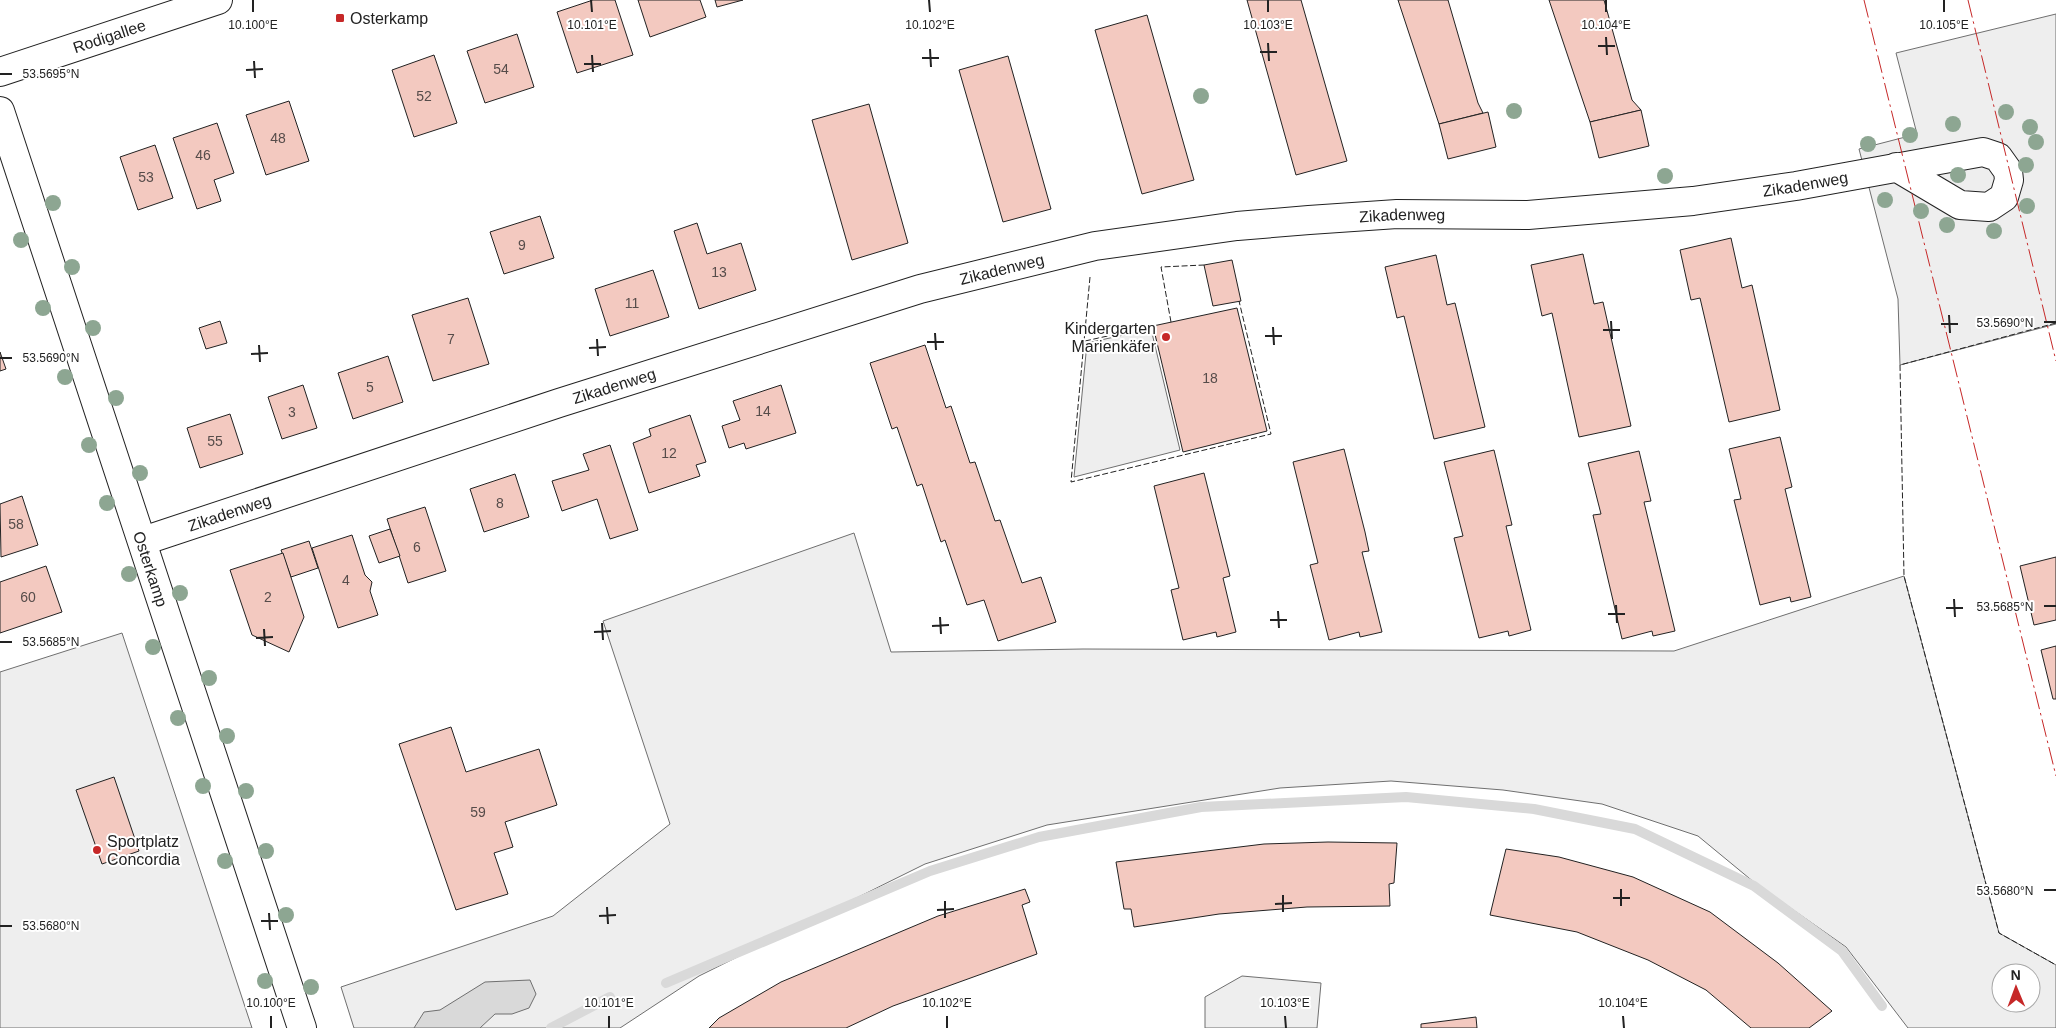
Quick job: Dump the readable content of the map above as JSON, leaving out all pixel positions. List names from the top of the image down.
{
  "streets": {
    "street": ["Rodigallee", "Zikadenweg", "Osterkamp"]
  },
  "crossings": [
    ["Zikadenweg", "Osterkamp"]
  ],
  "places": {
    "transit": ["Osterkamp"],
    "other": ["Kindergarten Marienkäfer", "Sportplatz Concordia"]
  },
  "house_numbers": [
    "54",
    "52",
    "48",
    "46",
    "53",
    "9",
    "13",
    "11",
    "7",
    "18",
    "5",
    "14",
    "3",
    "55",
    "12",
    "8",
    "58",
    "6",
    "4",
    "60",
    "2",
    "59"
  ],
  "north": "top",
  "coordinates": [
    "10.100°E",
    "10.101°E",
    "10.102°E",
    "10.103°E",
    "10.104°E",
    "10.105°E",
    "53.5695°N",
    "53.5690°N",
    "53.5685°N",
    "53.5680°N"
  ]
}
